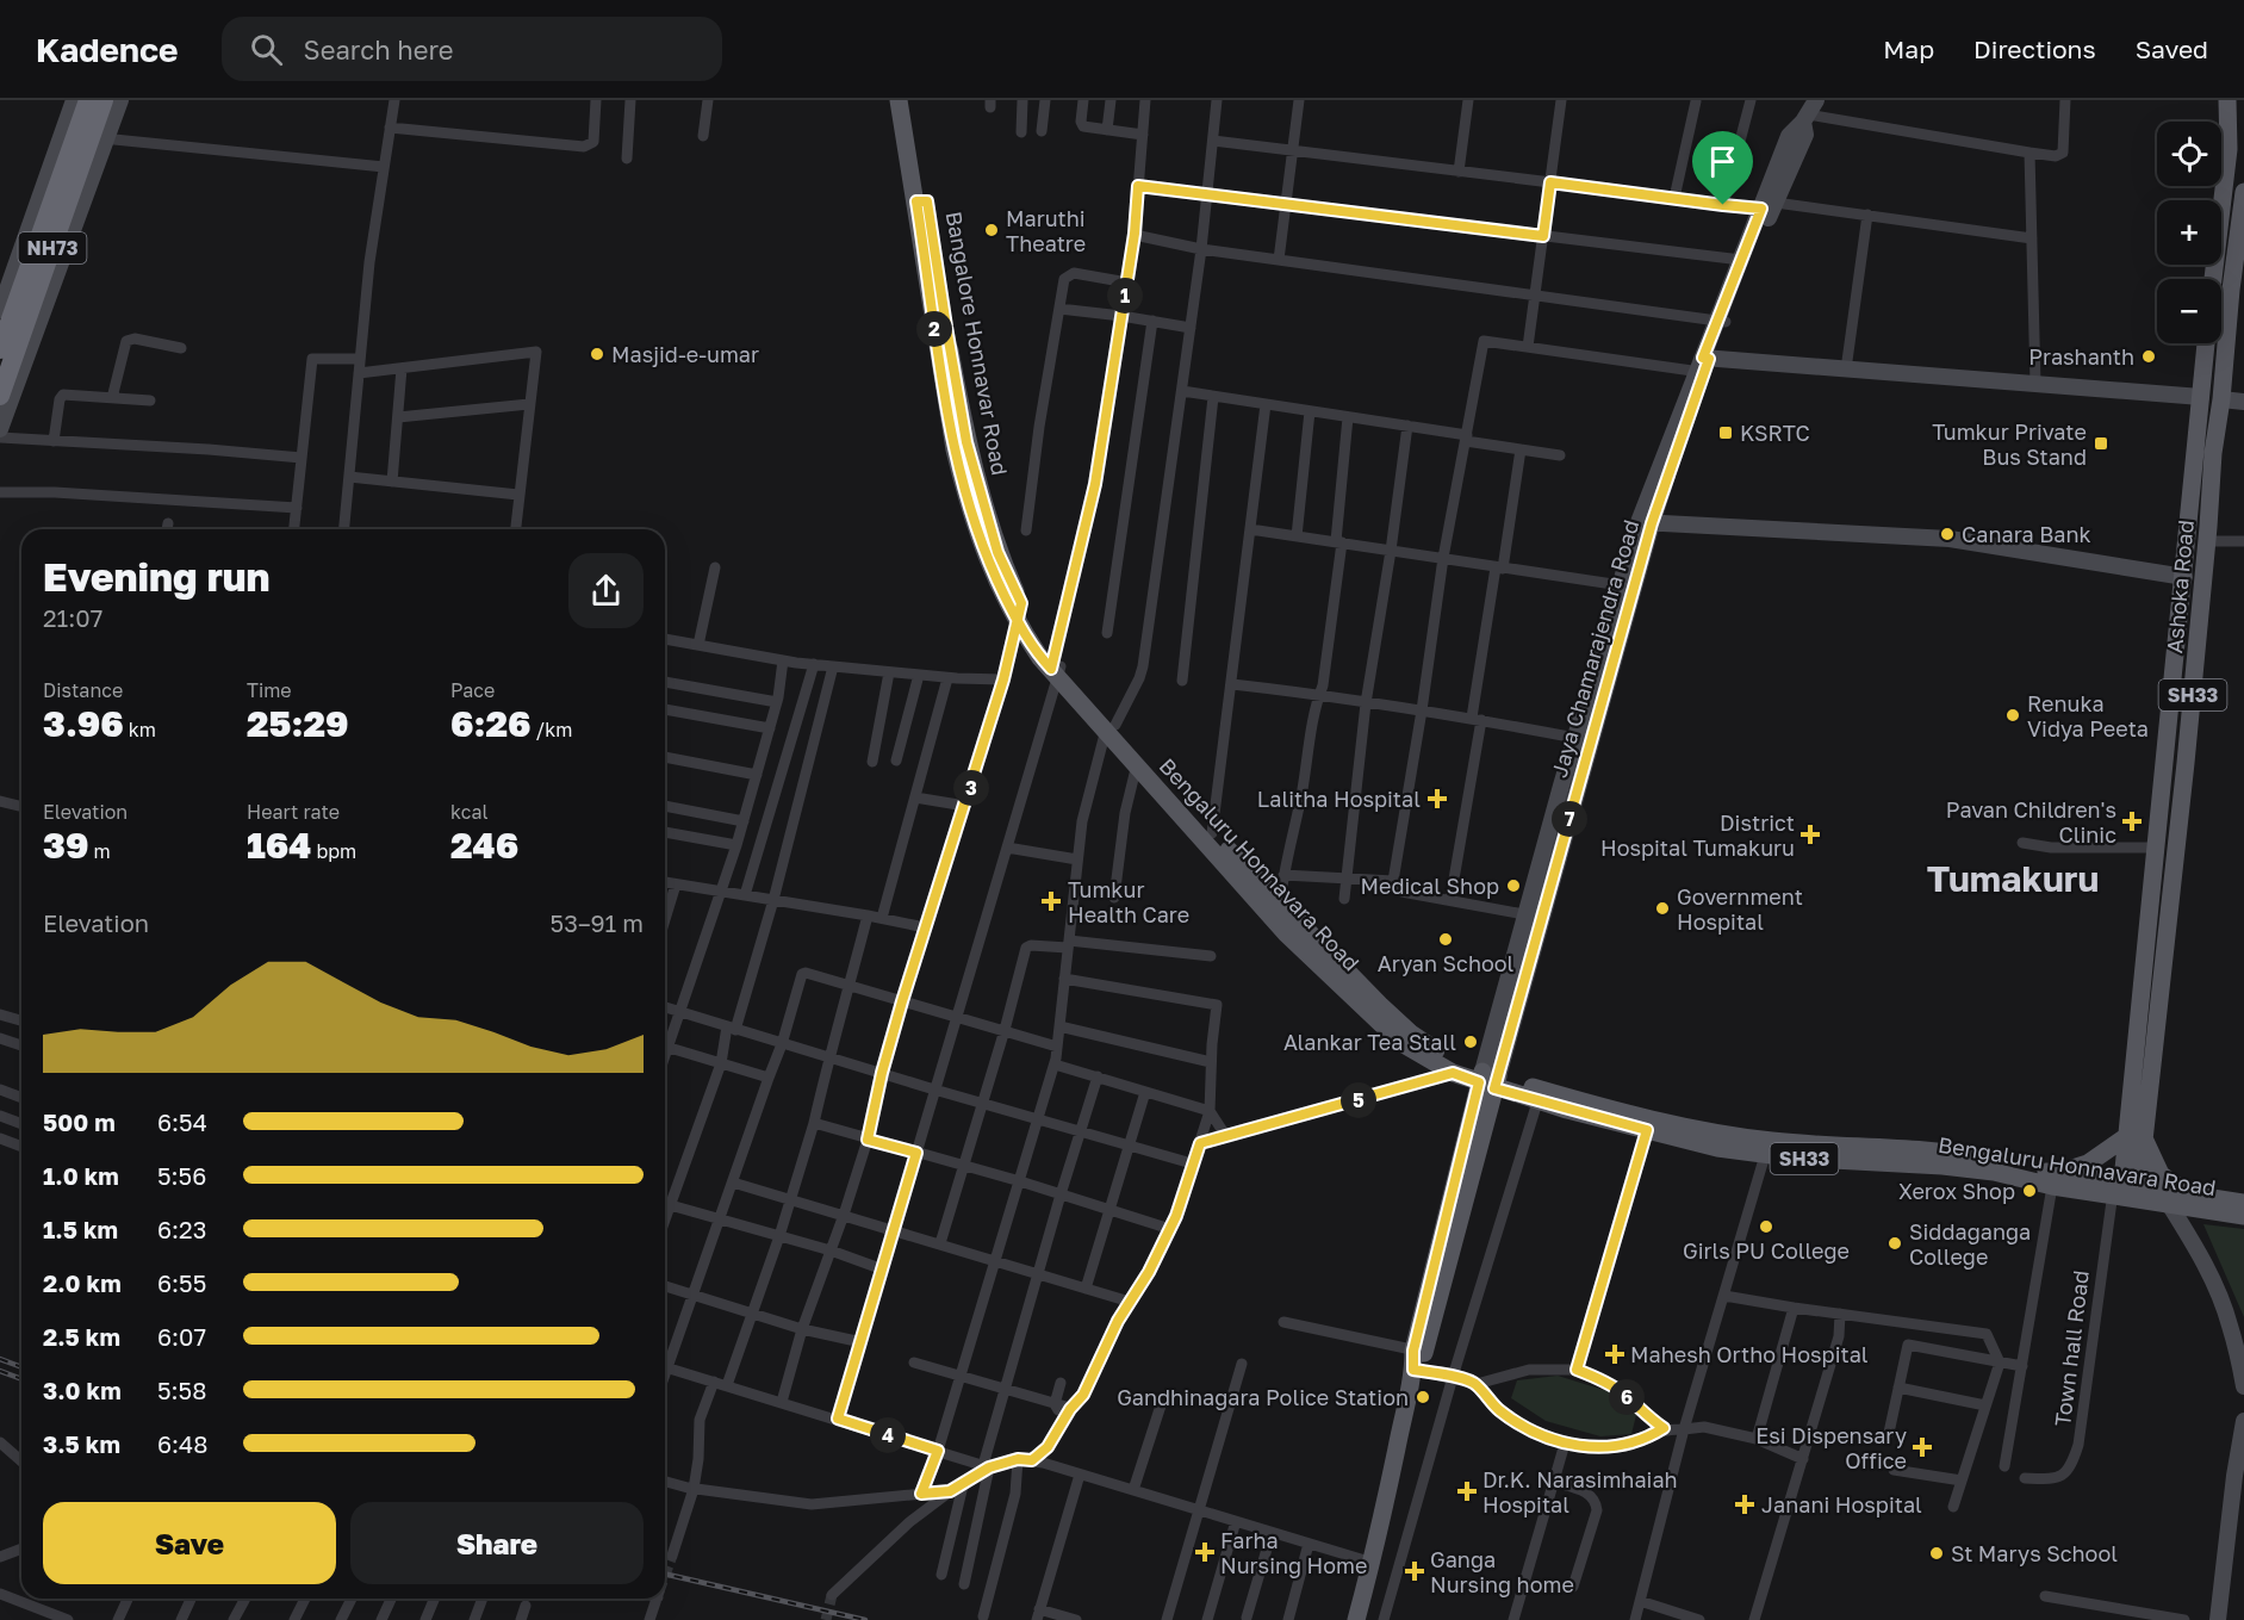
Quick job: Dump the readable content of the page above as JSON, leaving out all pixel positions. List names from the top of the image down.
{
  "streets": {
    "highway": ["NH73"],
    "main road": [
      "Bangalore Honnavar Road",
      "Ashoka Road",
      "SH33",
      "Bengaluru Honnavara Road"
    ],
    "street": ["Jaya Chamarajendra Road", "Town hall Road"]
  },
  "crossings": [
    ["Bangalore Honnavar Road", "Ashoka Road"],
    ["Bangalore Honnavar Road", "Jaya Chamarajendra Road"],
    ["Bangalore Honnavar Road", "Bengaluru Honnavara Road"],
    ["Bangalore Honnavar Road", "Town hall Road"],
    ["Ashoka Road", "Bengaluru Honnavara Road"],
    ["Ashoka Road", "Town hall Road"],
    ["Jaya Chamarajendra Road", "Bengaluru Honnavara Road"],
    ["Bengaluru Honnavara Road", "Town hall Road"]
  ],
  "districts": ["Tumakuru"],
  "places": {
    "other": [
      "Maruthi Theatre",
      "Masjid-e-umar",
      "Prashanth",
      "Canara Bank",
      "Renuka Vidya Peeta",
      "Medical Shop",
      "Government Hospital",
      "Aryan School",
      "Alankar Tea Stall",
      "Xerox Shop",
      "Girls PU College",
      "Siddaganga College",
      "Gandhinagara Police Station",
      "St Marys School"
    ],
    "transit": ["KSRTC", "Tumkur Private Bus Stand"],
    "health": [
      "Lalitha Hospital",
      "Pavan Children's Clinic",
      "District Hospital Tumakuru",
      "Tumkur Health Care",
      "Mahesh Ortho Hospital",
      "Esi Dispensary Office",
      "Dr.K. Narasimhaiah Hospital",
      "Janani Hospital",
      "Farha Nursing Home",
      "Ganga Nursing home"
    ]
  },
  "page": {
    "header": "Kadence",
    "search": "Search here",
    "nav": ["Map", "Directions", "Saved"],
    "map_buttons": ["+", "−"],
    "pins": [
      "1",
      "2",
      "3",
      "7",
      "5",
      "6",
      "4"
    ],
    "heading": ["Evening run", "21:07"],
    "stats": [
      ["Distance", "3.96 km"],
      ["Time", "25:29"],
      ["Pace", "6:26 /km"],
      ["Elevation", "39 m"],
      ["Heart rate", "164 bpm"],
      ["kcal", "246"]
    ],
    "chart": ["Elevation", "53–91 m"],
    "list": [
      {
        "name": "500 m",
        "note": "6:54"
      },
      {
        "name": "1.0 km",
        "note": "5:56"
      },
      {
        "name": "1.5 km",
        "note": "6:23"
      },
      {
        "name": "2.0 km",
        "note": "6:55"
      },
      {
        "name": "2.5 km",
        "note": "6:07"
      },
      {
        "name": "3.0 km",
        "note": "5:58"
      },
      {
        "name": "3.5 km",
        "note": "6:48"
      }
    ],
    "buttons": ["Save", "Share"]
  }
}
